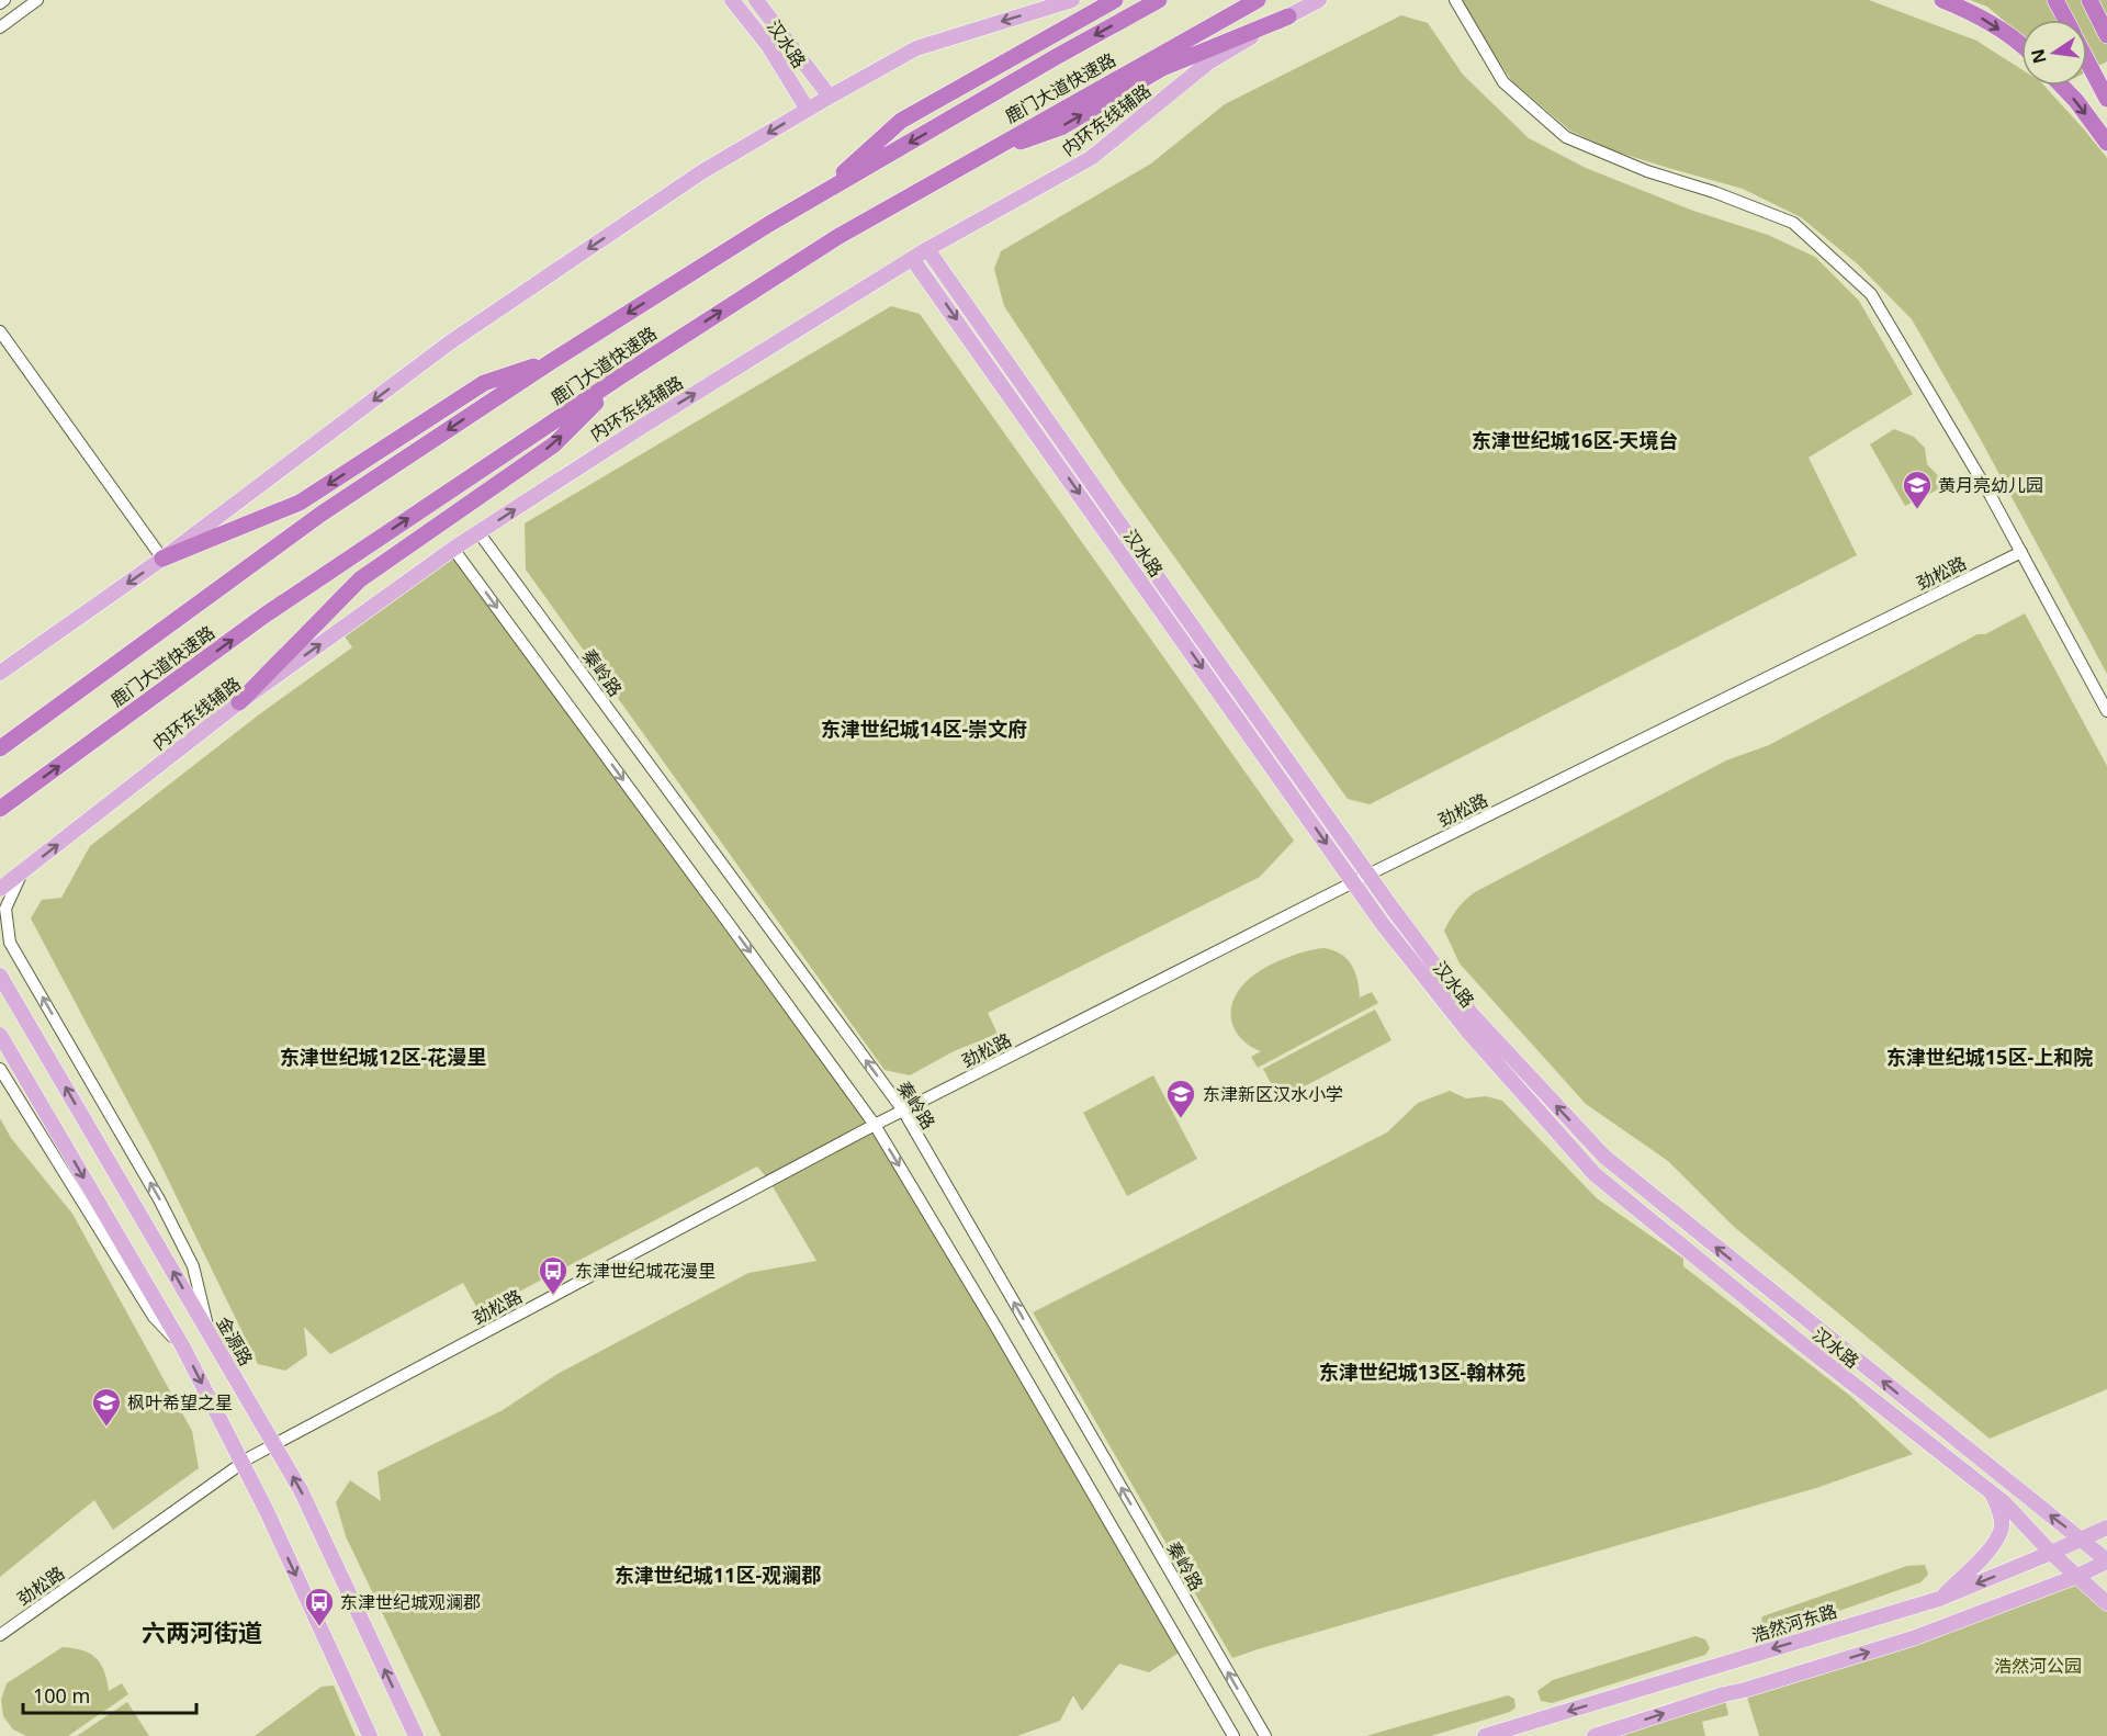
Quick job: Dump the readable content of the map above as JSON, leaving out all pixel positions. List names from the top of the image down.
{
  "streets": {
    "highway": ["鹿门大道快速路"],
    "main road": [
      "汉水路",
      "内环东线辅路",
      "金源路",
      "浩然河东路"
    ],
    "street": ["劲松路", "秦岭路"]
  },
  "crossings": [
    ["汉水路", "内环东线辅路"],
    ["汉水路", "劲松路"],
    ["汉水路", "浩然河东路"],
    ["内环东线辅路", "秦岭路"],
    ["劲松路", "秦岭路"],
    ["劲松路", "金源路"]
  ],
  "one_way": ["内环东线辅路"],
  "districts": [
    "东津世纪城16区-天境台",
    "东津世纪城14区-崇文府",
    "东津世纪城12区-花漫里",
    "东津世纪城15区-上和院",
    "东津世纪城13区-翰林苑",
    "东津世纪城11区-观澜郡",
    "六两河街道"
  ],
  "parks": ["浩然河公园"],
  "places": {
    "school or university": ["黄月亮幼儿园", "东津新区汉水小学", "枫叶希望之星"],
    "bus stop": ["东津世纪城花漫里", "东津世纪城观澜郡"]
  },
  "scale_bar": "100 m",
  "north": "left"
}
